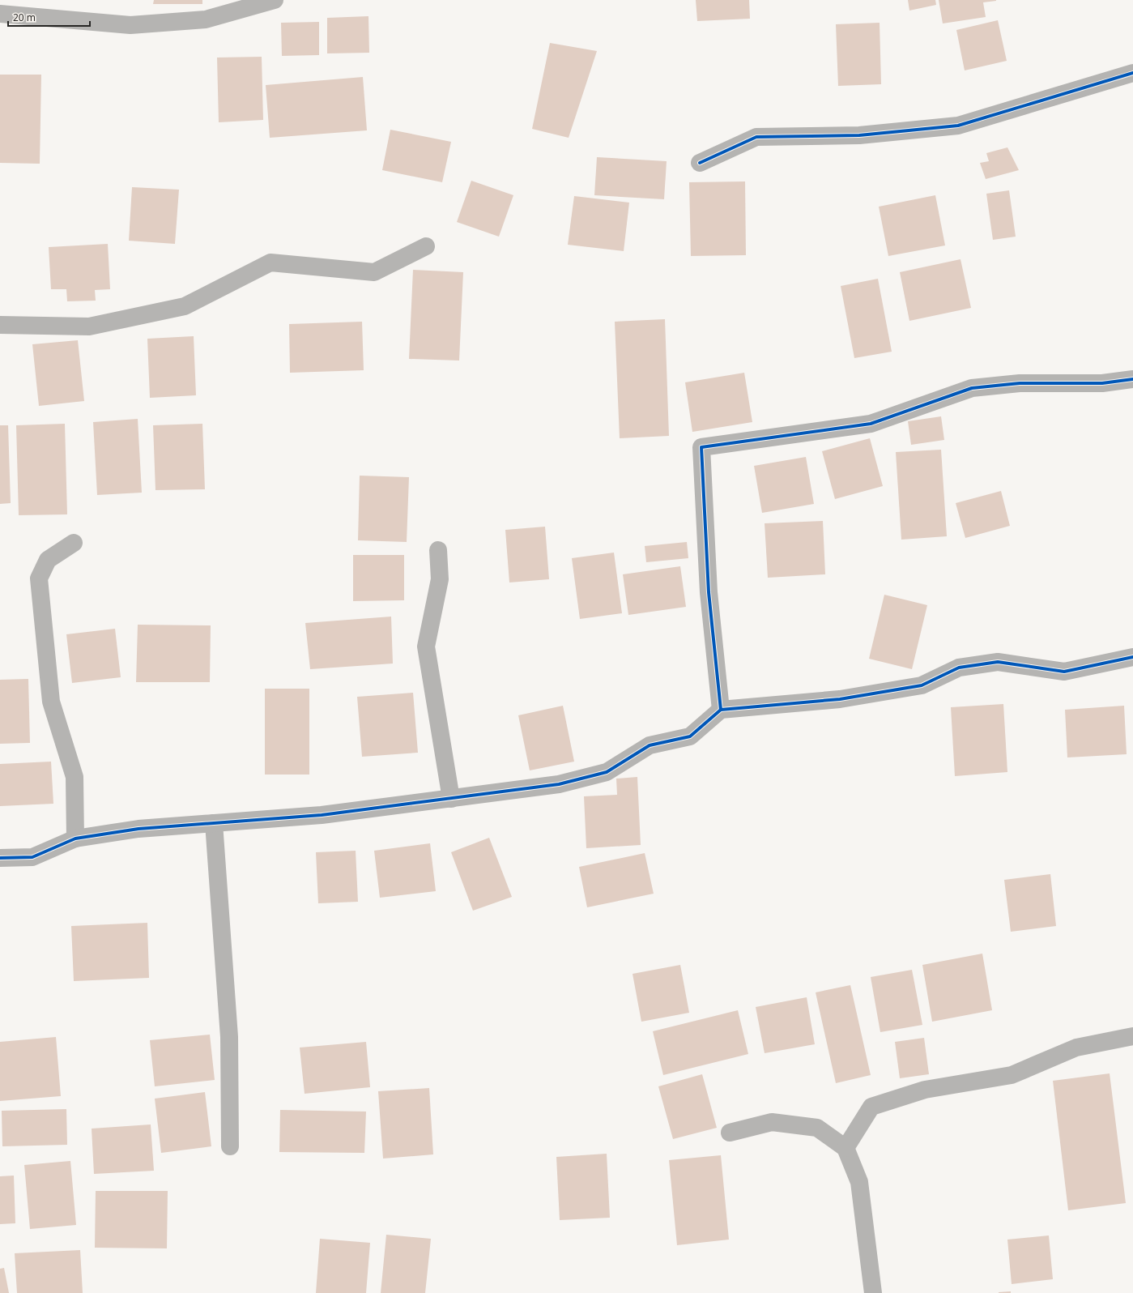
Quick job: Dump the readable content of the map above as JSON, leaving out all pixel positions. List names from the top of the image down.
{
  "scale_bar": "20 m"
}
